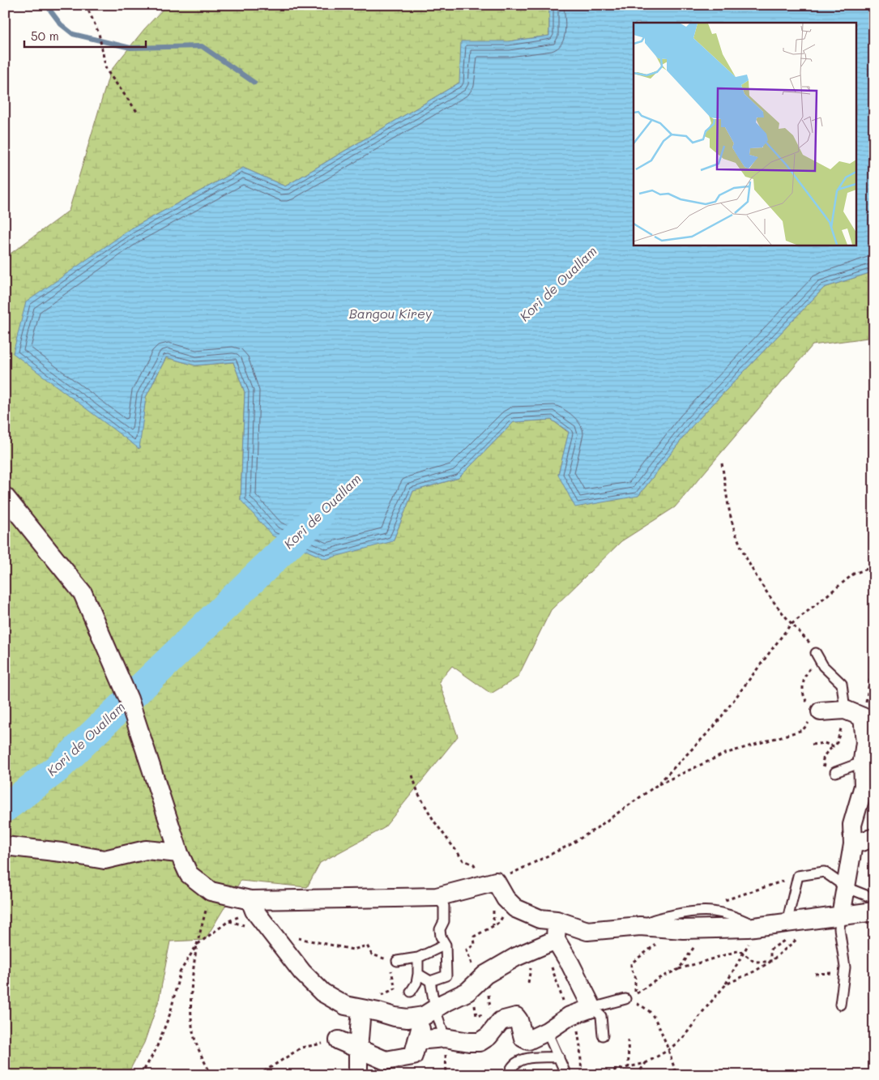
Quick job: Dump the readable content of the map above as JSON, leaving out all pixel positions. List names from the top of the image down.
{
  "water": ["Kori de Ouallam", "Bangou Kirey"],
  "scale_bar": "50 m"
}
